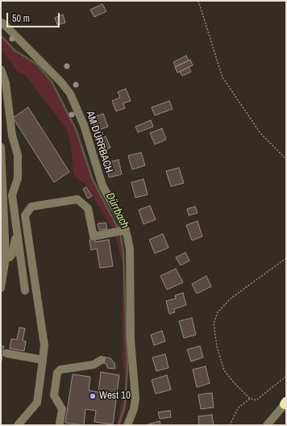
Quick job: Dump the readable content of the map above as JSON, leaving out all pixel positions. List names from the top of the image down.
{
  "streets": {
    "street": ["AM DÜRRBACH"]
  },
  "water": ["Dürrbach"],
  "places": ["West 10"],
  "scale_bar": "50 m"
}
